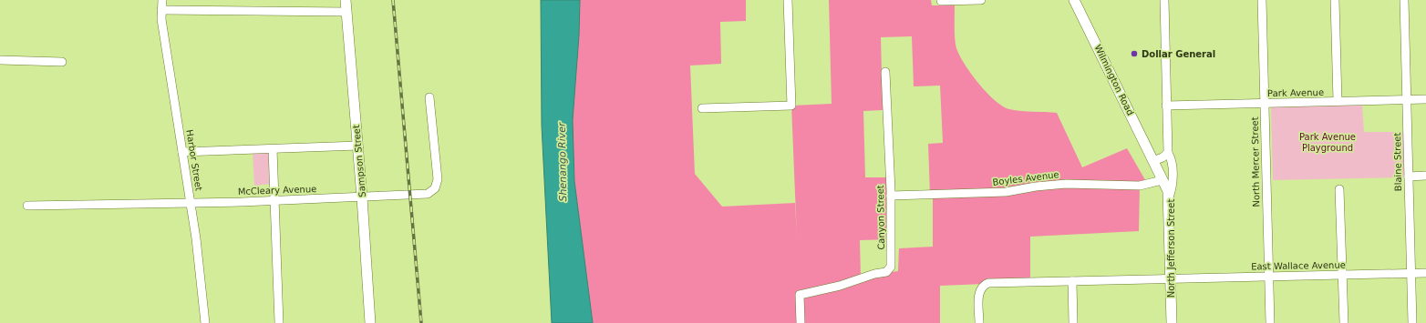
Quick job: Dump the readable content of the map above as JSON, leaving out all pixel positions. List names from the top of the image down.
{
  "streets": {
    "main road": ["Wilmington Road", "Sampson Street", "North Jefferson Street"],
    "street": [
      "Park Avenue",
      "Harbor Street",
      "North Mercer Street",
      "Blaine Street",
      "Boyles Avenue",
      "McCleary Avenue",
      "Canyon Street",
      "East Wallace Avenue"
    ]
  },
  "crossings": [
    ["Wilmington Road", "Boyles Avenue"],
    ["Wilmington Road", "North Jefferson Street"],
    ["Park Avenue", "North Mercer Street"],
    ["Park Avenue", "Blaine Street"],
    ["Park Avenue", "North Jefferson Street"],
    ["Harbor Street", "McCleary Avenue"],
    ["Sampson Street", "McCleary Avenue"],
    ["North Mercer Street", "East Wallace Avenue"],
    ["Blaine Street", "East Wallace Avenue"],
    ["Boyles Avenue", "Canyon Street"],
    ["North Jefferson Street", "East Wallace Avenue"]
  ],
  "water": ["Shenango River"],
  "parks": ["Park Avenue Playground"],
  "places": ["Dollar General"]
}
